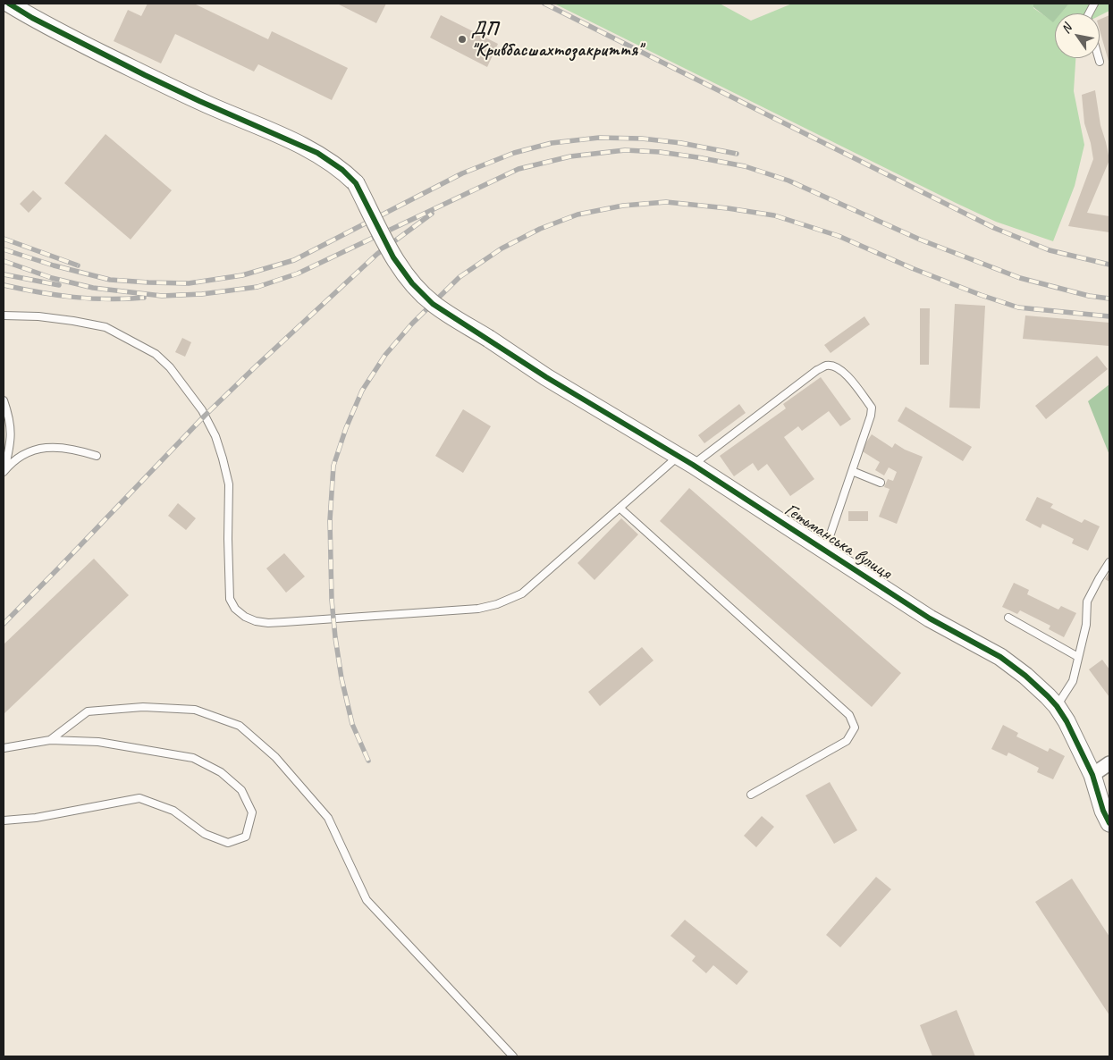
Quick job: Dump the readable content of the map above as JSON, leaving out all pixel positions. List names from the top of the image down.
{
  "streets": {
    "street": ["Гетьманська вулиця"]
  },
  "places": ["ДП \"Кривбасшахтозакриття\""],
  "north": "top left"
}
